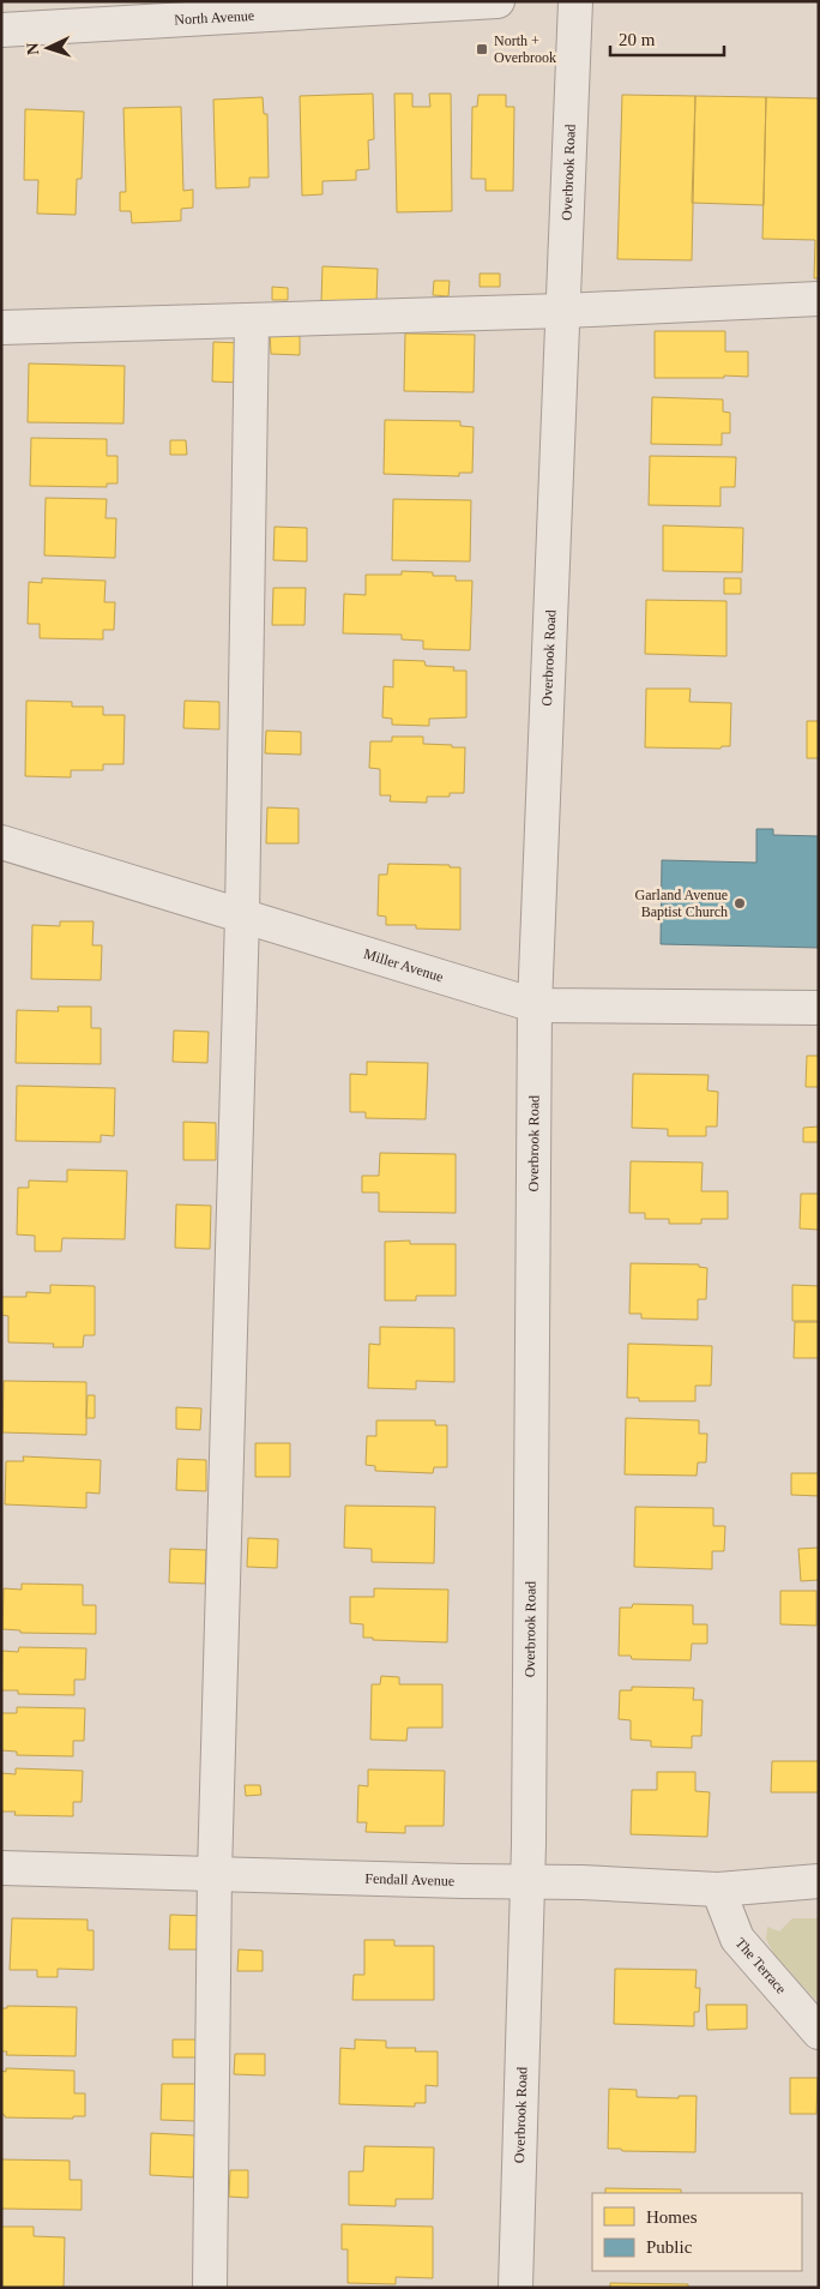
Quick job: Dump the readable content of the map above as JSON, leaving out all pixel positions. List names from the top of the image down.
{
  "streets": {
    "street": [
      "North Avenue",
      "Overbrook Road",
      "Miller Avenue",
      "Fendall Avenue",
      "The Terrace"
    ]
  },
  "crossings": [
    ["Overbrook Road", "Miller Avenue"],
    ["Overbrook Road", "Fendall Avenue"],
    ["Fendall Avenue", "The Terrace"]
  ],
  "places": {
    "transit": ["North + Overbrook"],
    "other": ["Garland Avenue Baptist Church"]
  },
  "legend": ["Homes", "Public"],
  "scale_bar": "20 m",
  "north": "left"
}
